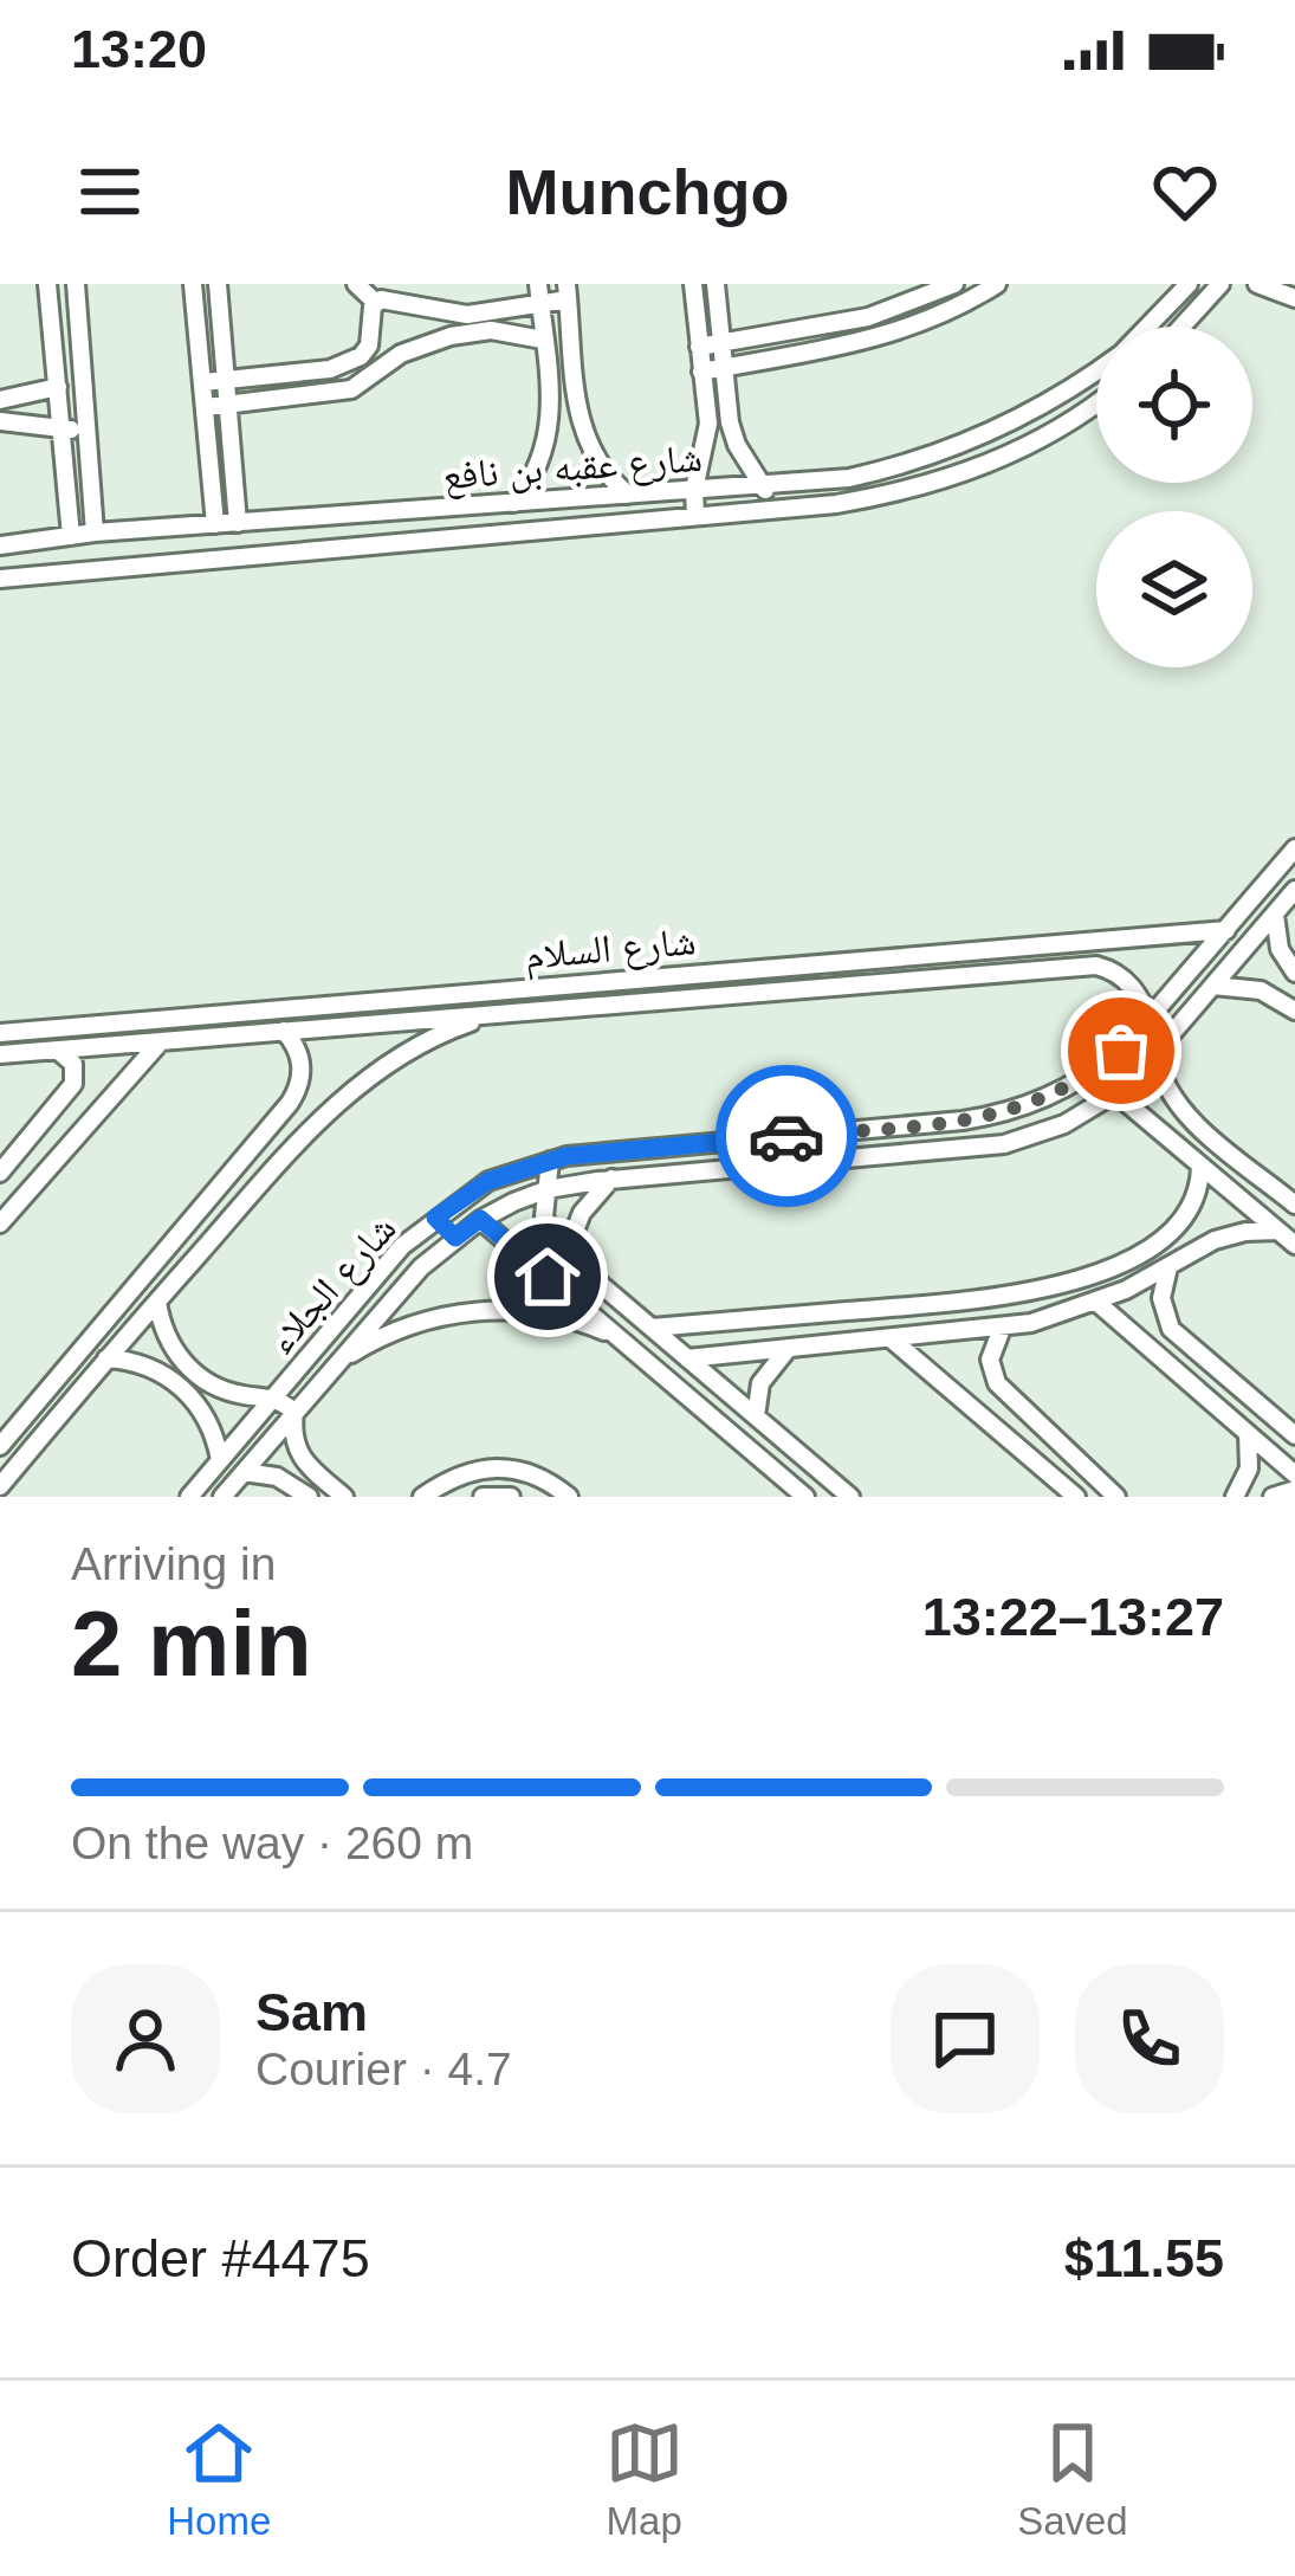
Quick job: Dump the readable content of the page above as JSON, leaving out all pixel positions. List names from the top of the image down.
{
  "streets": {
    "street": ["شارع عقبه بن نافع", "شارع السلام", "شارع الجلاء"]
  },
  "crossings": [
    ["شارع السلام", "شارع الجلاء"]
  ],
  "page": {
    "status": "13:20",
    "header": "Munchgo",
    "heading": ["2 min", "Arriving in", "13:22–13:27"],
    "panel": [
      "Sam",
      "Courier · 4.7",
      "Order #4475",
      "$11.55"
    ],
    "bar": "On the way · 260 m",
    "tabs": ["Home", "Map", "Saved"]
  }
}
